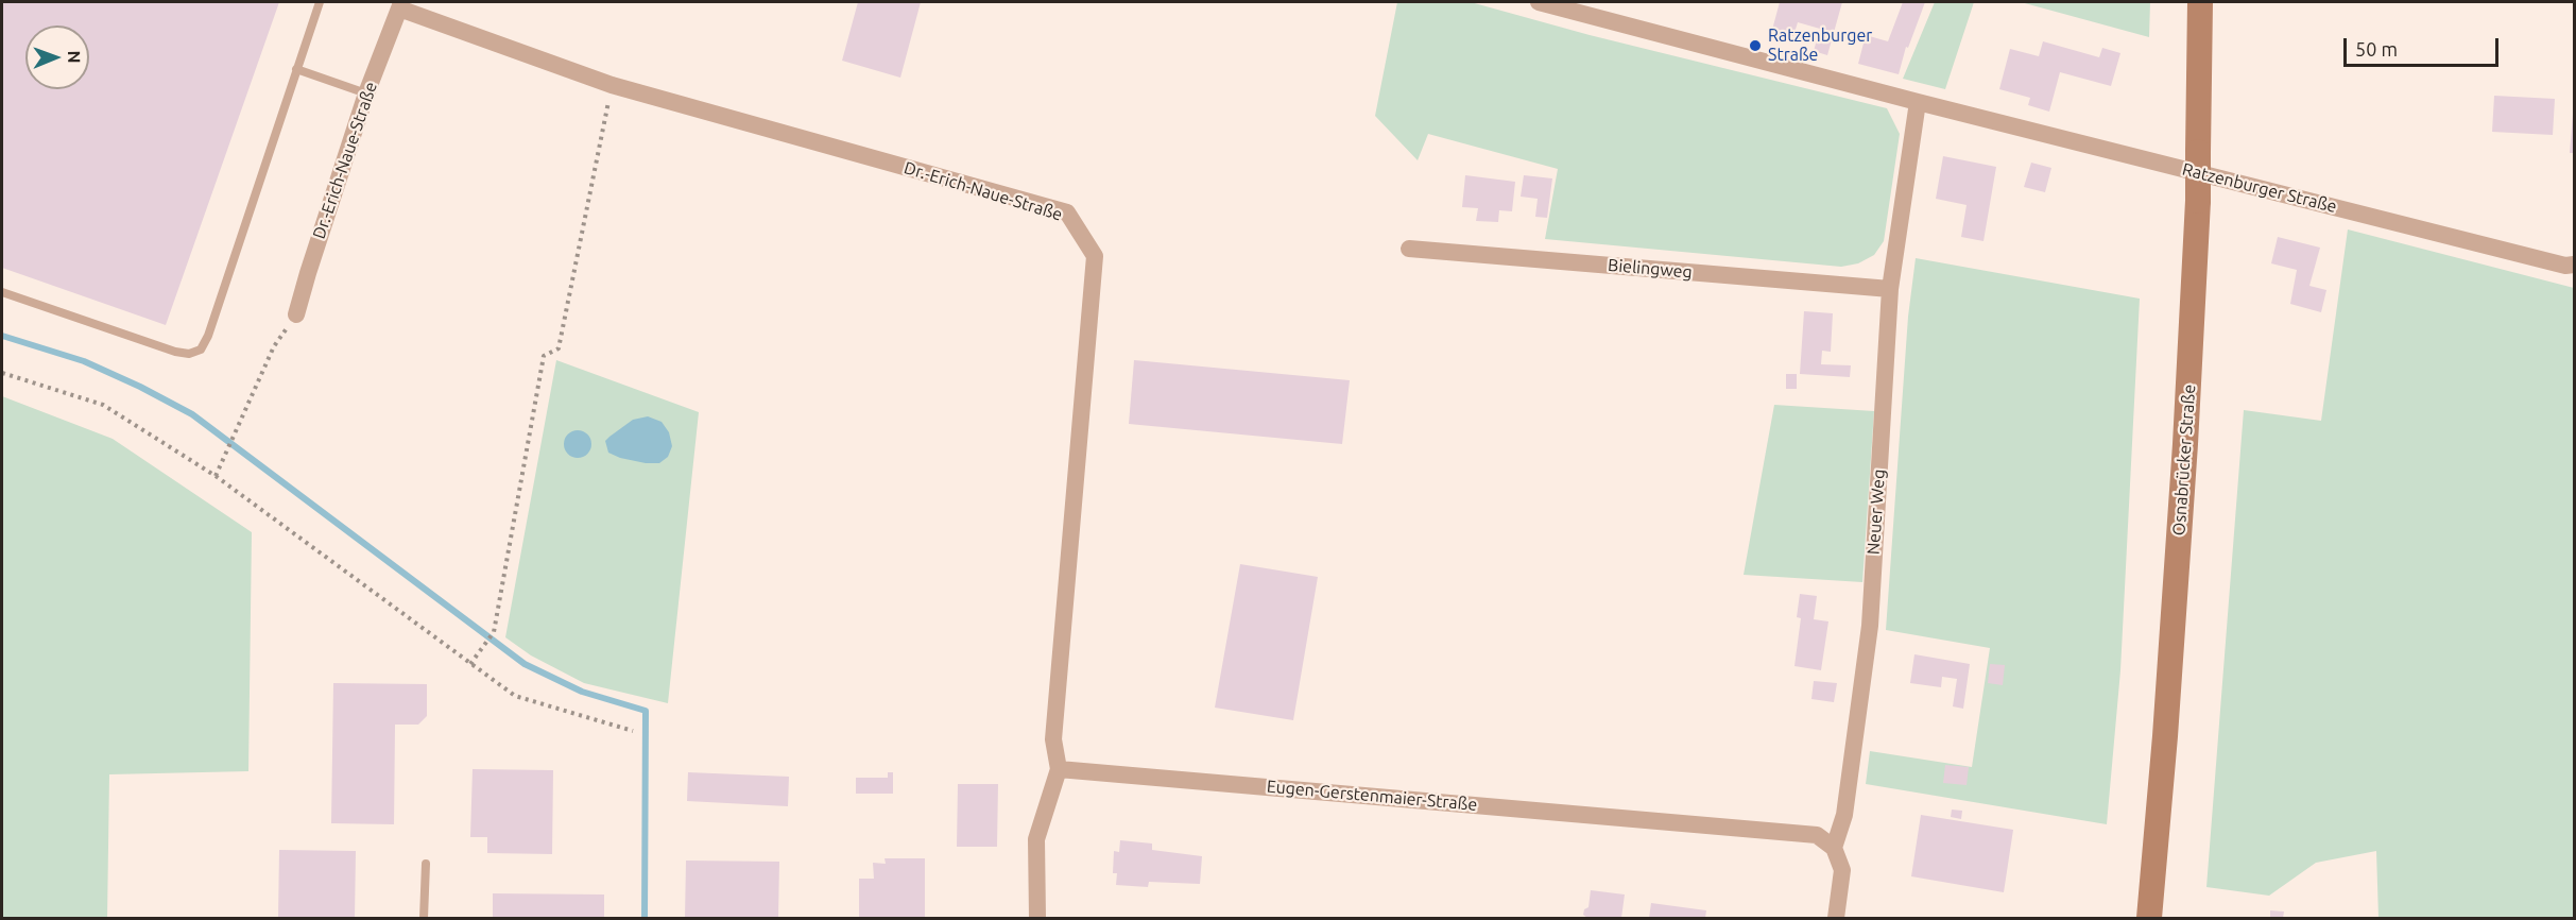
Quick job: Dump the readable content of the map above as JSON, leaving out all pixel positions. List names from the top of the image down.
{
  "streets": {
    "main road": ["Osnabrücker Straße"],
    "street": [
      "Dr.-Erich-Naue-Straße",
      "Ratzenburger Straße",
      "Bielingweg",
      "Neuer Weg",
      "Eugen-Gerstenmaier-Straße"
    ]
  },
  "crossings": [
    ["Dr.-Erich-Naue-Straße", "Eugen-Gerstenmaier-Straße"],
    ["Ratzenburger Straße", "Neuer Weg"],
    ["Bielingweg", "Neuer Weg"],
    ["Neuer Weg", "Eugen-Gerstenmaier-Straße"]
  ],
  "places": ["Ratzenburger Straße"],
  "scale_bar": "50 m",
  "north": "right"
}
